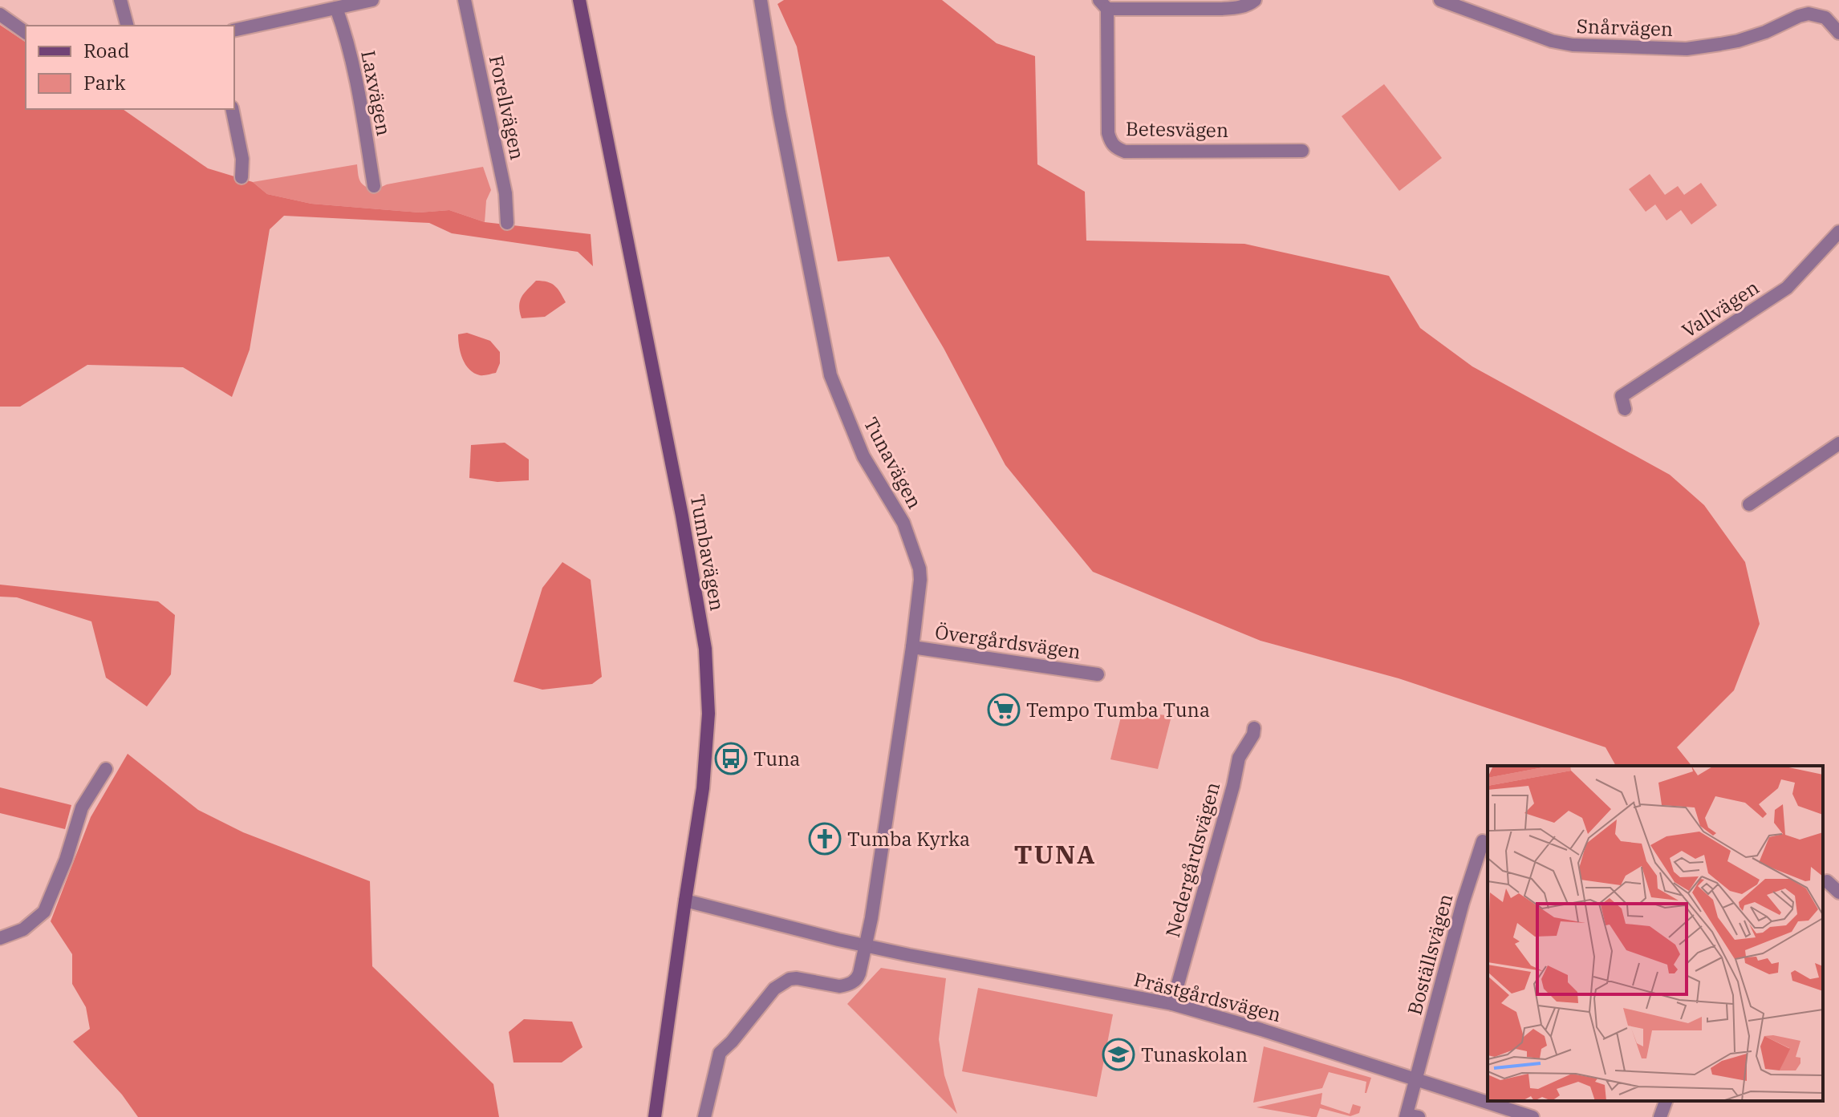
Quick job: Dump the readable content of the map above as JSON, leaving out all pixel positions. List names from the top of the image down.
{
  "streets": {
    "main road": ["Tumbavägen"],
    "street": [
      "Snårvägen",
      "Laxvägen",
      "Forellvägen",
      "Betesvägen",
      "Vallvägen",
      "Tunavägen",
      "Övergårdsvägen",
      "Nedergårdsvägen",
      "Boställsvägen",
      "Prästgårdsvägen"
    ]
  },
  "crossings": [
    ["Tunavägen", "Övergårdsvägen"],
    ["Tunavägen", "Prästgårdsvägen"],
    ["Tumbavägen", "Prästgårdsvägen"],
    ["Nedergårdsvägen", "Prästgårdsvägen"],
    ["Boställsvägen", "Prästgårdsvägen"]
  ],
  "districts": ["TUNA"],
  "places": {
    "supermarket": ["Tempo Tumba Tuna"],
    "bus stop": ["Tuna"],
    "church": ["Tumba Kyrka"],
    "school or university": ["Tunaskolan"]
  },
  "legend": ["Road", "Park"]
}
